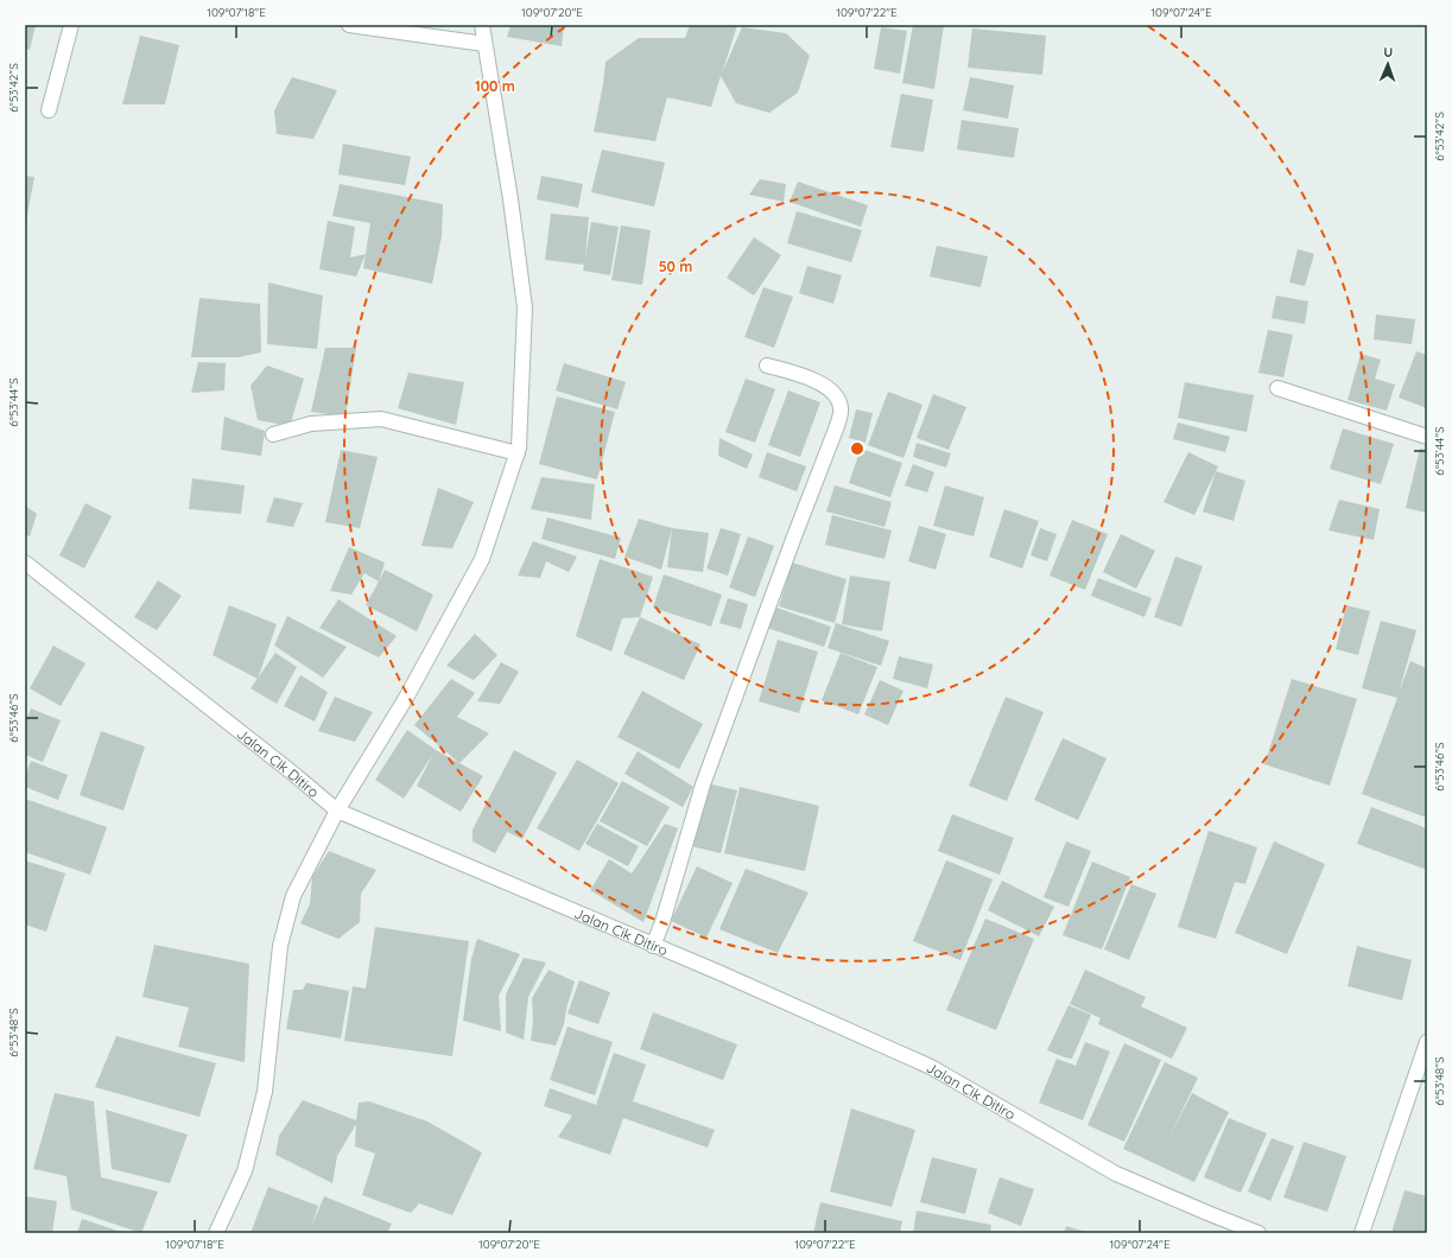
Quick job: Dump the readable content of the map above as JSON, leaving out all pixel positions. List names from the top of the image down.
{
  "streets": {
    "street": ["Jalan Cik Ditiro"]
  },
  "north": "top",
  "coordinates": [
    "109°07'18\"E",
    "109°07'20\"E",
    "109°07'22\"E",
    "109°07'24\"E",
    "6°53'42\"S",
    "6°53'44\"S",
    "6°53'46\"S",
    "6°53'48\"S"
  ],
  "rings": ["100 m", "50 m"]
}
